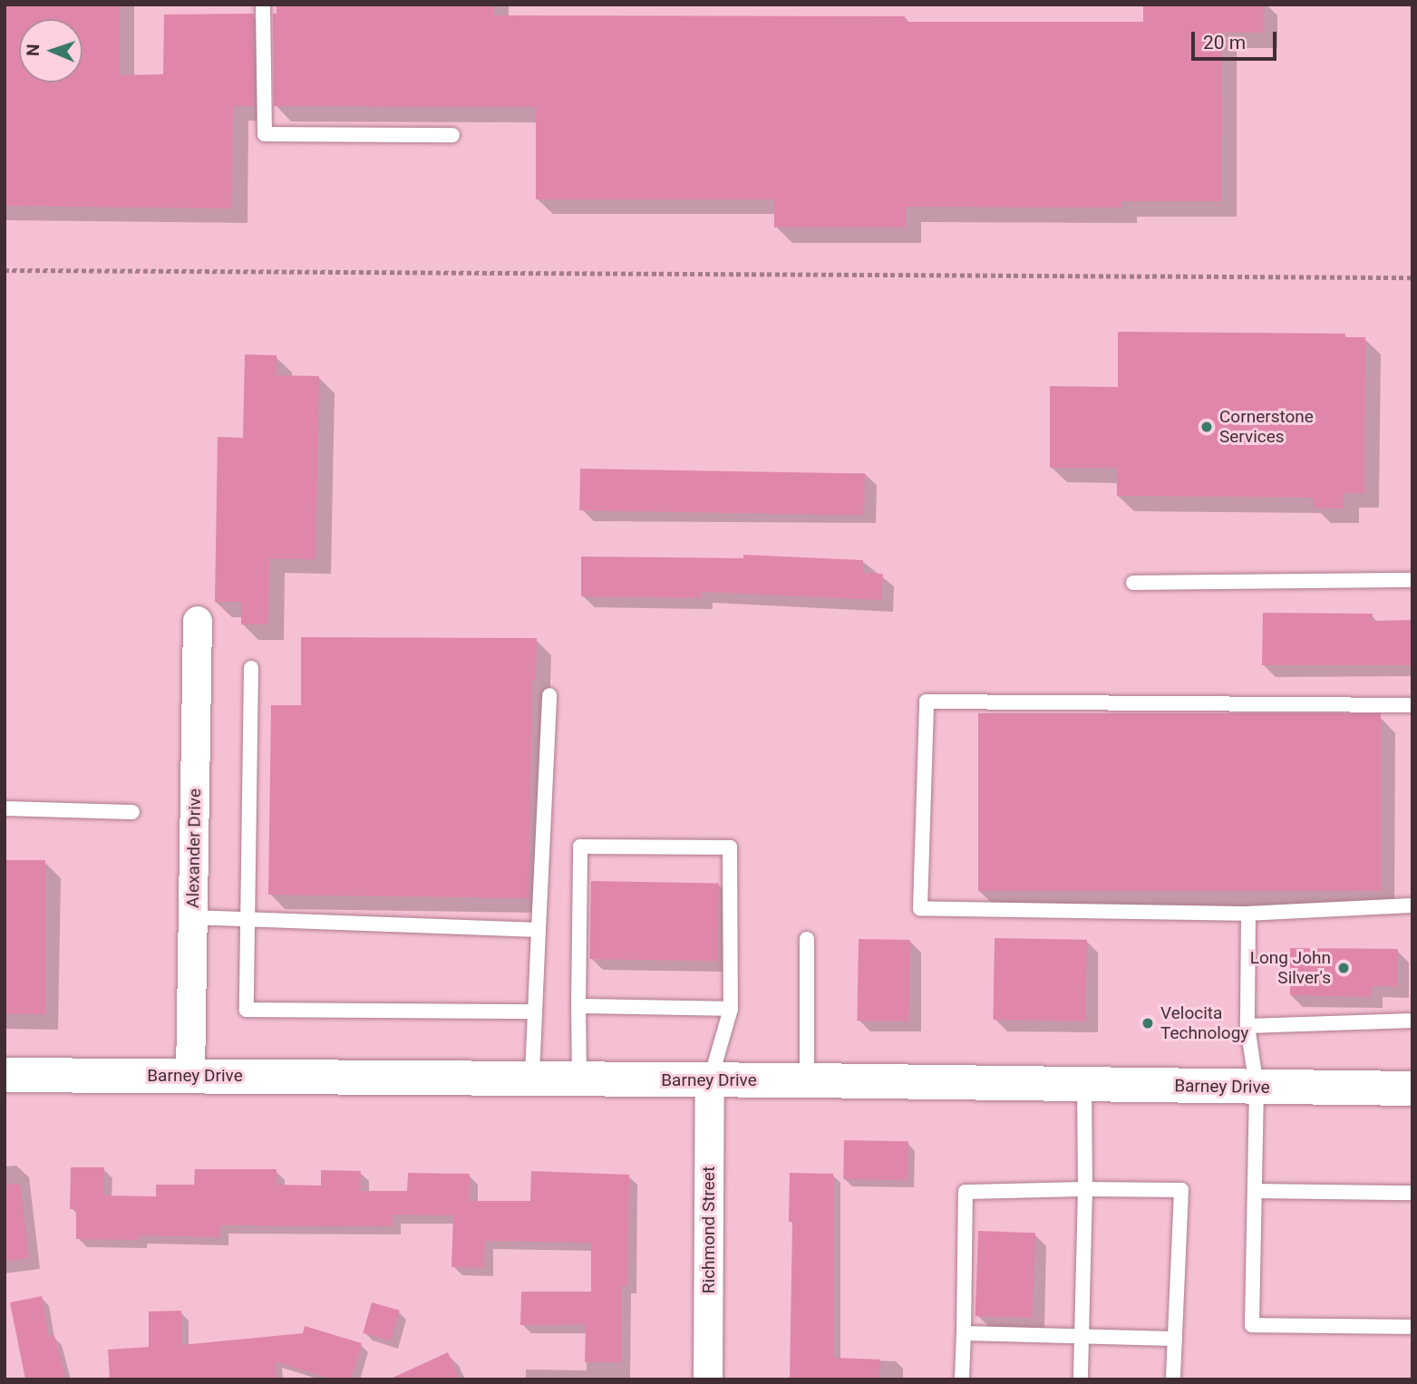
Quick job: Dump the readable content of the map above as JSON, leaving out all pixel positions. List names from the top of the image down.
{
  "streets": {
    "street": ["Alexander Drive", "Barney Drive", "Richmond Street"]
  },
  "crossings": [
    ["Alexander Drive", "Barney Drive"],
    ["Barney Drive", "Richmond Street"]
  ],
  "places": ["Cornerstone Services", "Long John Silver's", "Velocita Technology"],
  "scale_bar": "20 m",
  "north": "left"
}
